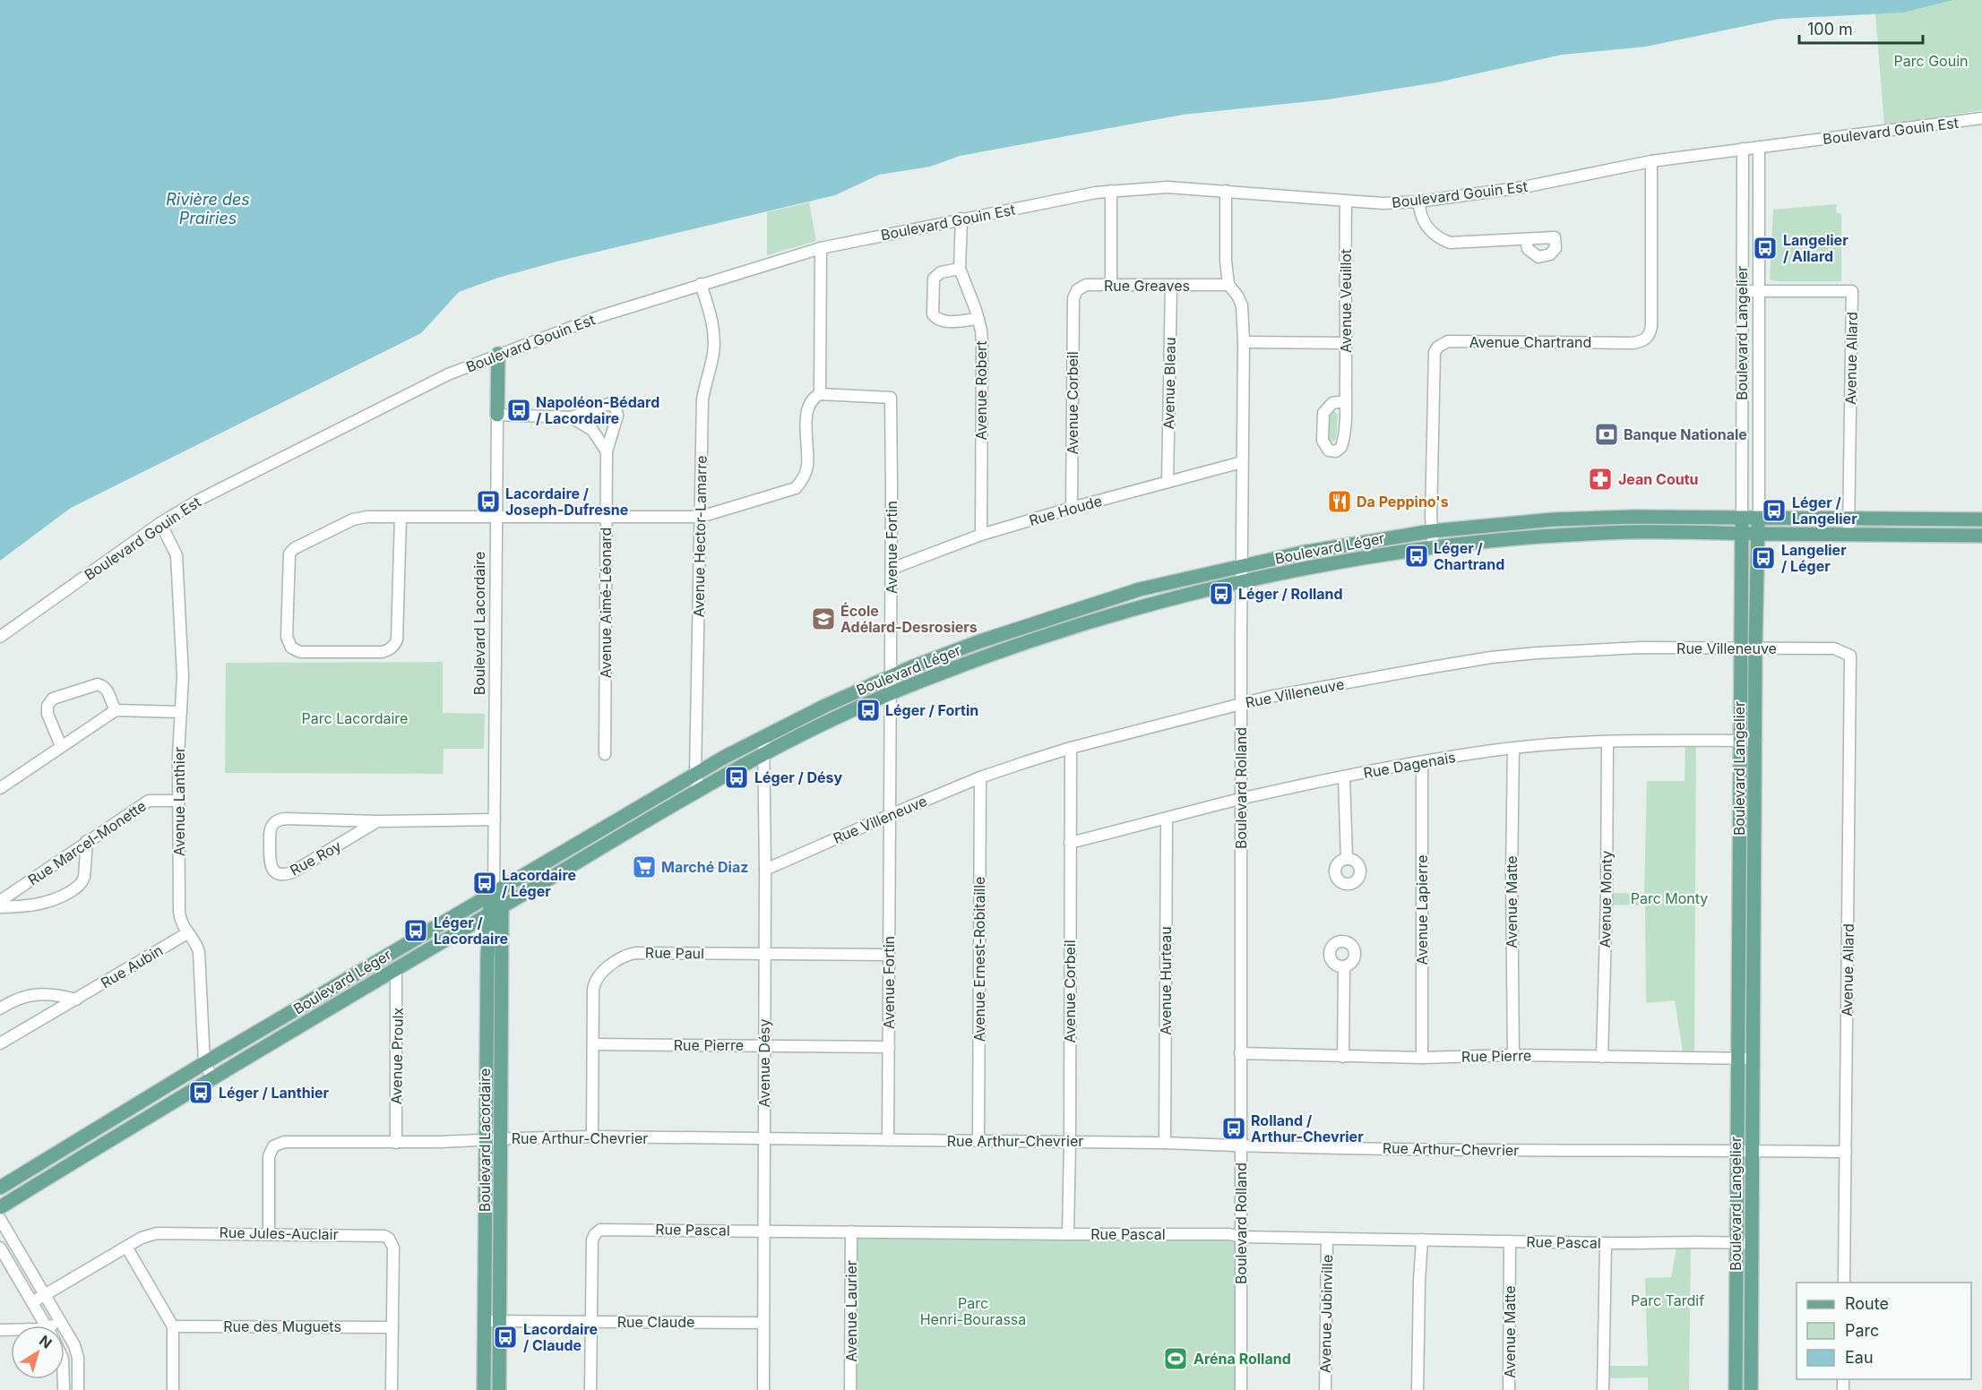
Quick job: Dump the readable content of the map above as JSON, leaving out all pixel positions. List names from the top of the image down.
{
  "streets": {
    "main road": ["Boulevard Langelier", "Boulevard Léger", "Boulevard Lacordaire"],
    "street": [
      "Boulevard Gouin Est",
      "Rue Greaves",
      "Avenue Veuillot",
      "Avenue Chartrand",
      "Avenue Allard",
      "Avenue Bleau",
      "Avenue Robert",
      "Avenue Corbeil",
      "Rue Houde",
      "Avenue Hector-Lamarre",
      "Avenue Fortin",
      "Avenue Aimé-Léonard",
      "Rue Villeneuve",
      "Rue Dagenais",
      "Boulevard Rolland",
      "Avenue Lanthier",
      "Rue Marcel-Monette",
      "Rue Roy",
      "Avenue Monty",
      "Avenue Matte",
      "Avenue Lapierre",
      "Rue Paul",
      "Avenue Ernest-Robitaille",
      "Rue Aubin",
      "Avenue Hurteau",
      "Rue Pierre",
      "Avenue Proulx",
      "Avenue Désy",
      "Rue Arthur-Chevrier",
      "Rue Pascal",
      "Rue Jules-Auclair",
      "Avenue Laurier",
      "Avenue Jubinville",
      "Rue Claude",
      "Rue des Muguets"
    ]
  },
  "crossings": [
    ["Boulevard Gouin Est", "Avenue Veuillot"],
    ["Boulevard Gouin Est", "Boulevard Langelier"],
    ["Boulevard Gouin Est", "Avenue Chartrand"],
    ["Boulevard Gouin Est", "Avenue Robert"],
    ["Boulevard Gouin Est", "Avenue Hector-Lamarre"],
    ["Boulevard Gouin Est", "Boulevard Lacordaire"],
    ["Boulevard Gouin Est", "Boulevard Rolland"],
    ["Boulevard Gouin Est", "Avenue Lanthier"],
    ["Rue Greaves", "Avenue Bleau"],
    ["Rue Greaves", "Avenue Corbeil"],
    ["Rue Greaves", "Boulevard Rolland"],
    ["Boulevard Langelier", "Avenue Allard"],
    ["Boulevard Langelier", "Boulevard Léger"],
    ["Boulevard Langelier", "Rue Villeneuve"],
    ["Boulevard Langelier", "Rue Dagenais"],
    ["Boulevard Langelier", "Rue Pierre"],
    ["Boulevard Langelier", "Rue Arthur-Chevrier"],
    ["Boulevard Langelier", "Rue Pascal"],
    ["Avenue Chartrand", "Boulevard Léger"],
    ["Avenue Allard", "Boulevard Léger"],
    ["Avenue Allard", "Rue Villeneuve"],
    ["Avenue Allard", "Rue Arthur-Chevrier"],
    ["Avenue Bleau", "Rue Houde"],
    ["Avenue Robert", "Rue Houde"],
    ["Avenue Corbeil", "Rue Houde"],
    ["Avenue Corbeil", "Rue Villeneuve"],
    ["Avenue Corbeil", "Rue Dagenais"],
    ["Avenue Corbeil", "Rue Arthur-Chevrier"],
    ["Avenue Corbeil", "Rue Pascal"],
    ["Rue Houde", "Avenue Fortin"],
    ["Rue Houde", "Boulevard Rolland"],
    ["Avenue Hector-Lamarre", "Boulevard Léger"],
    ["Avenue Fortin", "Boulevard Léger"],
    ["Avenue Fortin", "Rue Villeneuve"],
    ["Avenue Fortin", "Rue Paul"],
    ["Avenue Fortin", "Rue Pierre"],
    ["Avenue Fortin", "Rue Arthur-Chevrier"],
    ["Boulevard Léger", "Boulevard Lacordaire"],
    ["Boulevard Léger", "Boulevard Rolland"],
    ["Boulevard Léger", "Avenue Lanthier"],
    ["Boulevard Léger", "Avenue Proulx"],
    ["Boulevard Léger", "Avenue Désy"],
    ["Boulevard Lacordaire", "Rue Roy"],
    ["Boulevard Lacordaire", "Rue Arthur-Chevrier"],
    ["Boulevard Lacordaire", "Rue Claude"],
    ["Rue Villeneuve", "Boulevard Rolland"],
    ["Rue Villeneuve", "Avenue Ernest-Robitaille"],
    ["Rue Villeneuve", "Avenue Désy"],
    ["Rue Dagenais", "Boulevard Rolland"],
    ["Rue Dagenais", "Avenue Monty"],
    ["Rue Dagenais", "Avenue Matte"],
    ["Rue Dagenais", "Avenue Lapierre"],
    ["Rue Dagenais", "Avenue Hurteau"],
    ["Boulevard Rolland", "Rue Pierre"],
    ["Boulevard Rolland", "Rue Arthur-Chevrier"],
    ["Boulevard Rolland", "Rue Pascal"],
    ["Avenue Lanthier", "Rue Marcel-Monette"],
    ["Avenue Lanthier", "Rue Aubin"],
    ["Avenue Monty", "Rue Pierre"],
    ["Avenue Matte", "Rue Pierre"],
    ["Avenue Matte", "Rue Pascal"],
    ["Avenue Lapierre", "Rue Pierre"],
    ["Rue Paul", "Rue Pierre"],
    ["Rue Paul", "Avenue Désy"],
    ["Rue Paul", "Rue Arthur-Chevrier"],
    ["Avenue Ernest-Robitaille", "Rue Arthur-Chevrier"],
    ["Avenue Hurteau", "Rue Arthur-Chevrier"],
    ["Rue Pierre", "Avenue Désy"],
    ["Avenue Proulx", "Rue Arthur-Chevrier"],
    ["Avenue Désy", "Rue Arthur-Chevrier"],
    ["Avenue Désy", "Rue Pascal"],
    ["Avenue Désy", "Rue Claude"],
    ["Rue Arthur-Chevrier", "Rue Jules-Auclair"],
    ["Rue Pascal", "Avenue Laurier"],
    ["Rue Pascal", "Avenue Jubinville"],
    ["Rue Pascal", "Rue Claude"],
    ["Rue Jules-Auclair", "Rue des Muguets"]
  ],
  "water": ["Rivière des Prairies"],
  "parks": [
    "Parc Gouin",
    "Parc Lacordaire",
    "Parc Monty",
    "Parc Tardif",
    "Parc Henri-Bourassa"
  ],
  "places": {
    "bus stop": [
      "Langelier / Allard",
      "Napoléon-Bédard / Lacordaire",
      "Lacordaire / Joseph-Dufresne",
      "Léger / Langelier",
      "Léger / Chartrand",
      "Langelier / Léger",
      "Léger / Rolland",
      "Léger / Fortin",
      "Léger / Désy",
      "Lacordaire / Léger",
      "Léger / Lacordaire",
      "Léger / Lanthier",
      "Rolland / Arthur-Chevrier",
      "Lacordaire / Claude"
    ],
    "bank": ["Banque Nationale"],
    "pharmacy": ["Jean Coutu"],
    "restaurant": ["Da Peppino's"],
    "school or university": ["École Adélard-Desrosiers"],
    "supermarket": ["Marché Diaz"],
    "sports": ["Aréna Rolland"]
  },
  "legend": ["Route", "Parc", "Eau"],
  "scale_bar": "100 m",
  "north": "top right"
}
